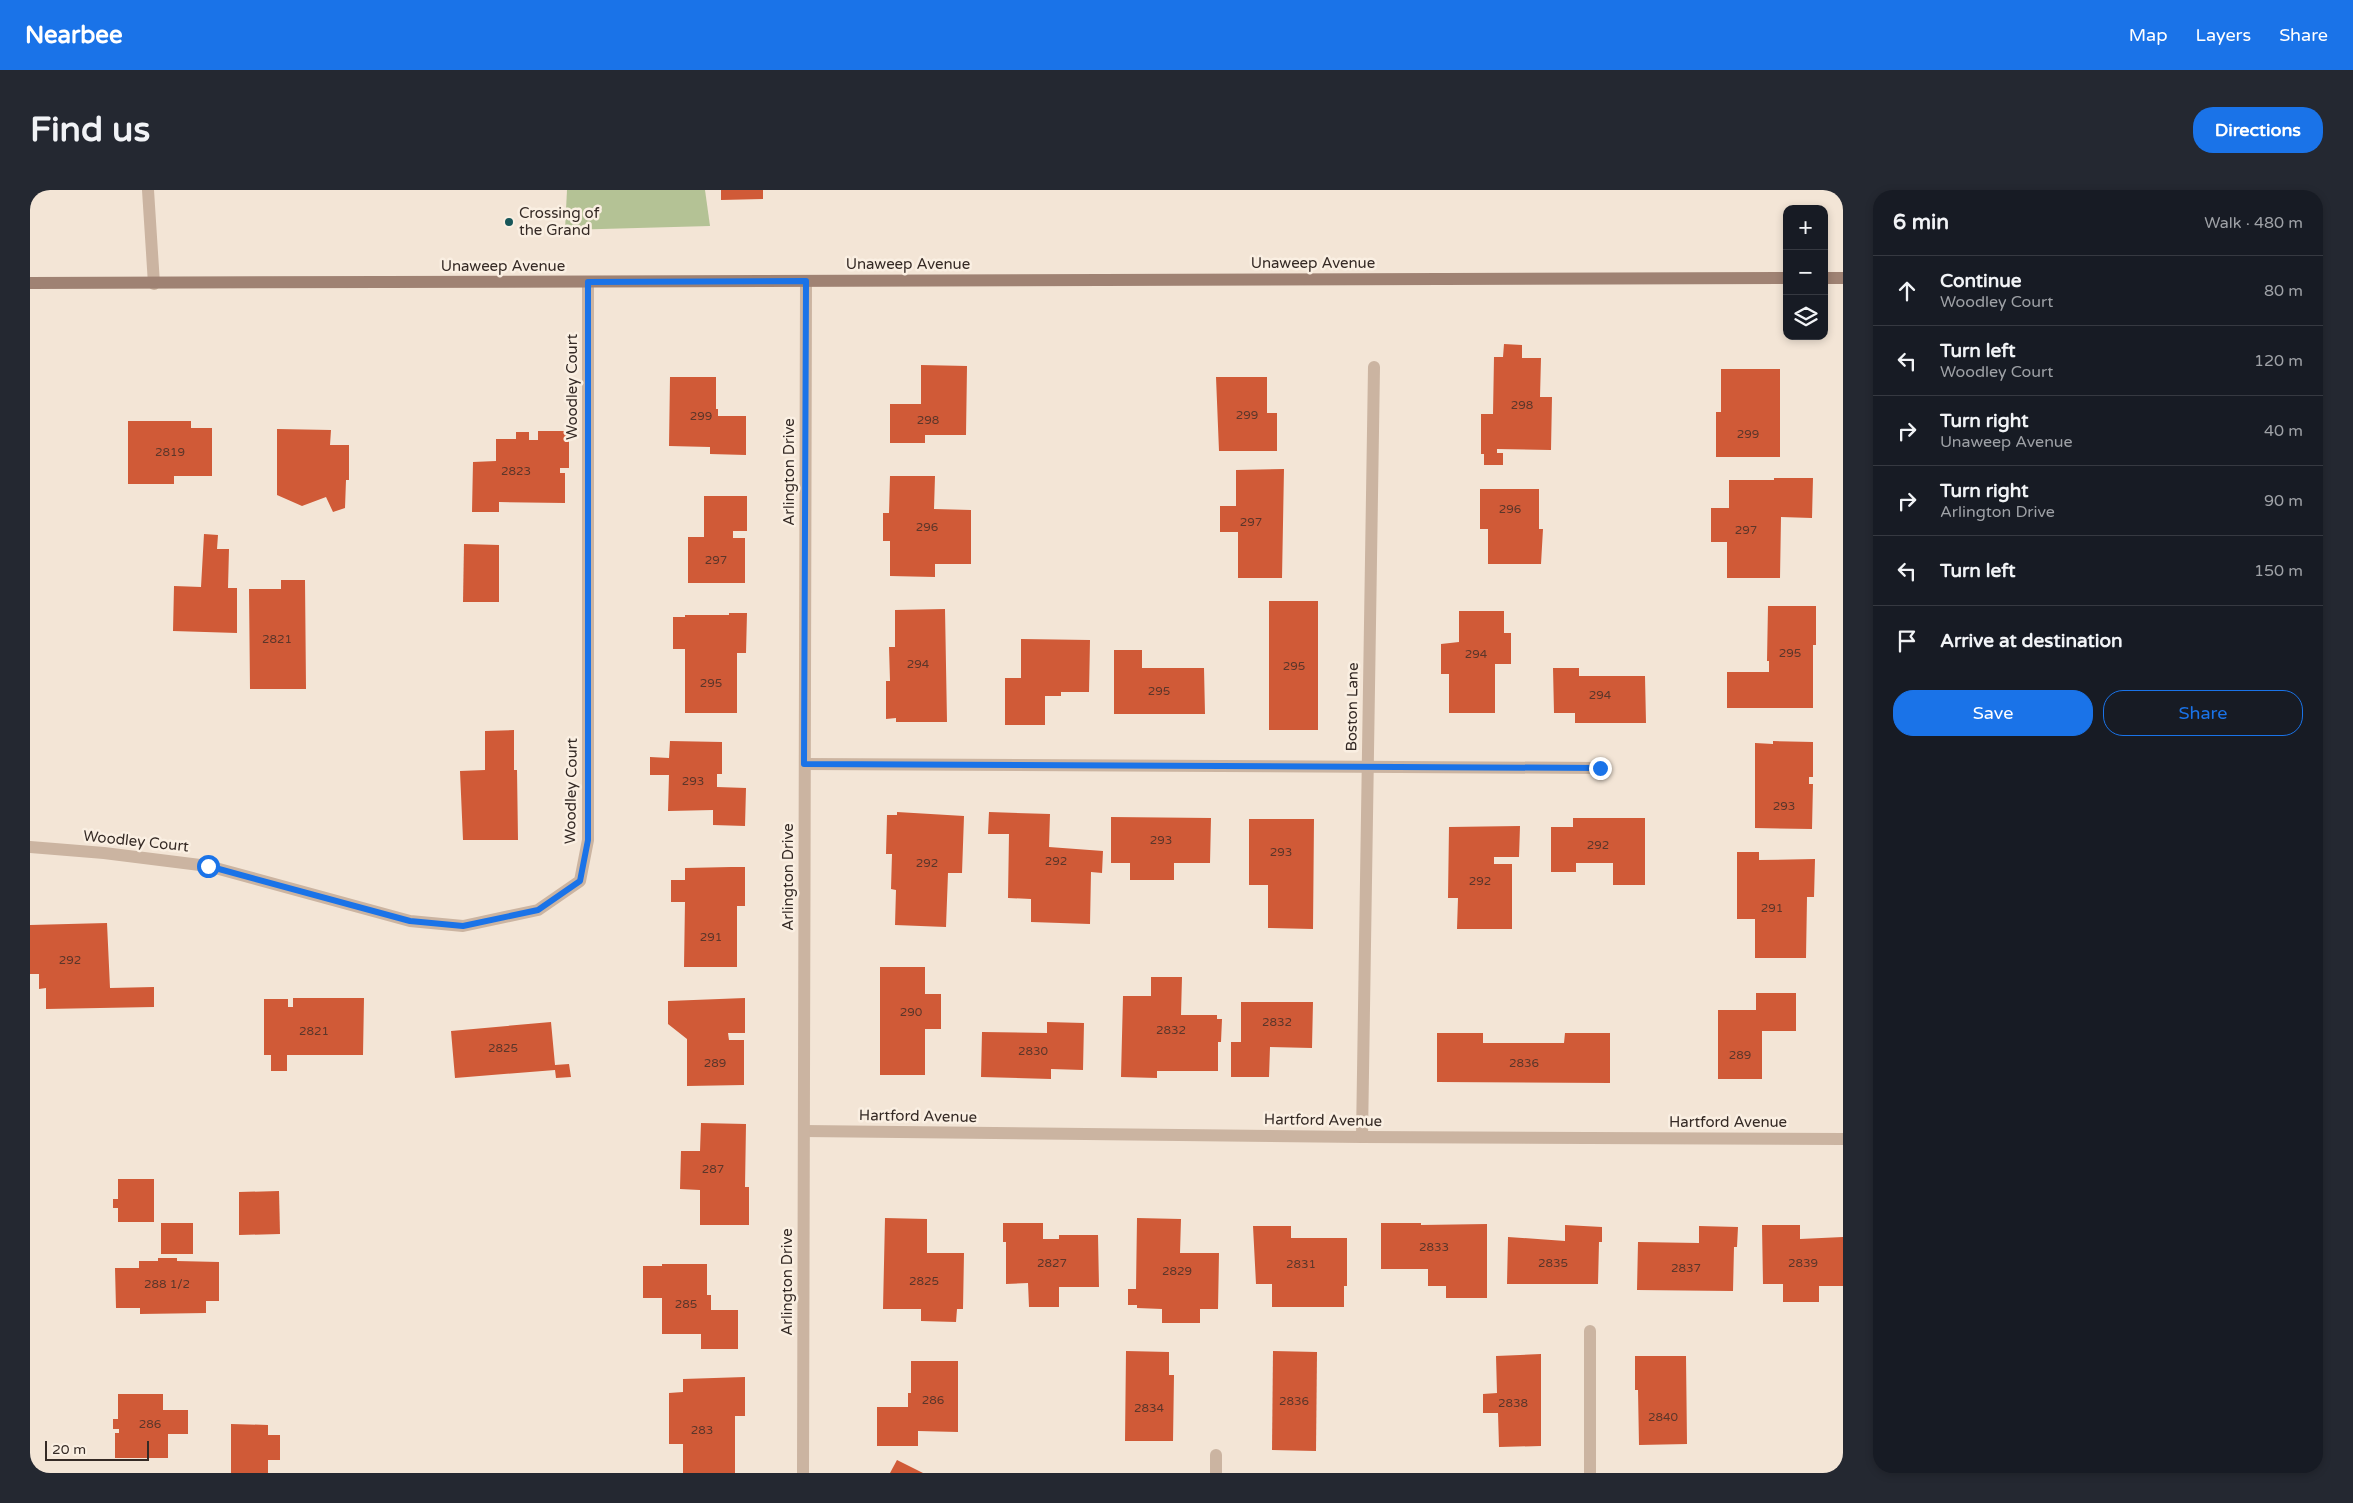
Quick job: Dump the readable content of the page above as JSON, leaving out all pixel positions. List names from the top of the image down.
{
  "streets": {
    "main road": ["Unaweep Avenue"],
    "street": [
      "Woodley Court",
      "Arlington Drive",
      "Boston Lane",
      "Hartford Avenue"
    ]
  },
  "crossings": [
    ["Unaweep Avenue", "Woodley Court"],
    ["Unaweep Avenue", "Arlington Drive"],
    ["Arlington Drive", "Hartford Avenue"],
    ["Boston Lane", "Hartford Avenue"]
  ],
  "places": ["Crossing of the Grand"],
  "house_numbers": [
    "298",
    "299",
    "299",
    "298",
    "299",
    "2819",
    "2823",
    "296",
    "297",
    "296",
    "297",
    "297",
    "2821",
    "295",
    "294",
    "294",
    "295",
    "295",
    "295",
    "294",
    "293",
    "293",
    "293",
    "292",
    "293",
    "292",
    "292",
    "292",
    "291",
    "291",
    "292",
    "290",
    "2832",
    "2832",
    "2821",
    "2825",
    "2830",
    "289",
    "289",
    "2836",
    "287",
    "2833",
    "2827",
    "2835",
    "2839",
    "2831",
    "2837",
    "2829",
    "2825",
    "288 1/2",
    "285",
    "286",
    "2836",
    "2838",
    "2834",
    "2840",
    "286",
    "283"
  ],
  "scale_bar": "20 m",
  "page": {
    "header": "Nearbee",
    "nav": ["Map", "Layers", "Share"],
    "buttons": [
      "Directions",
      ["Save", "Share"]
    ],
    "title": "Find us",
    "heading": ["6 min", "Walk · 480 m"],
    "map_buttons": ["+", "−"],
    "list": [
      ["Continue", "Woodley Court", "80 m"],
      ["Turn left", "Woodley Court", "120 m"],
      ["Turn right", "Unaweep Avenue", "40 m"],
      ["Turn right", "Arlington Drive", "90 m"],
      ["Turn left", "150 m"],
      "Arrive at destination"
    ],
    "scale": "20 m"
  }
}
